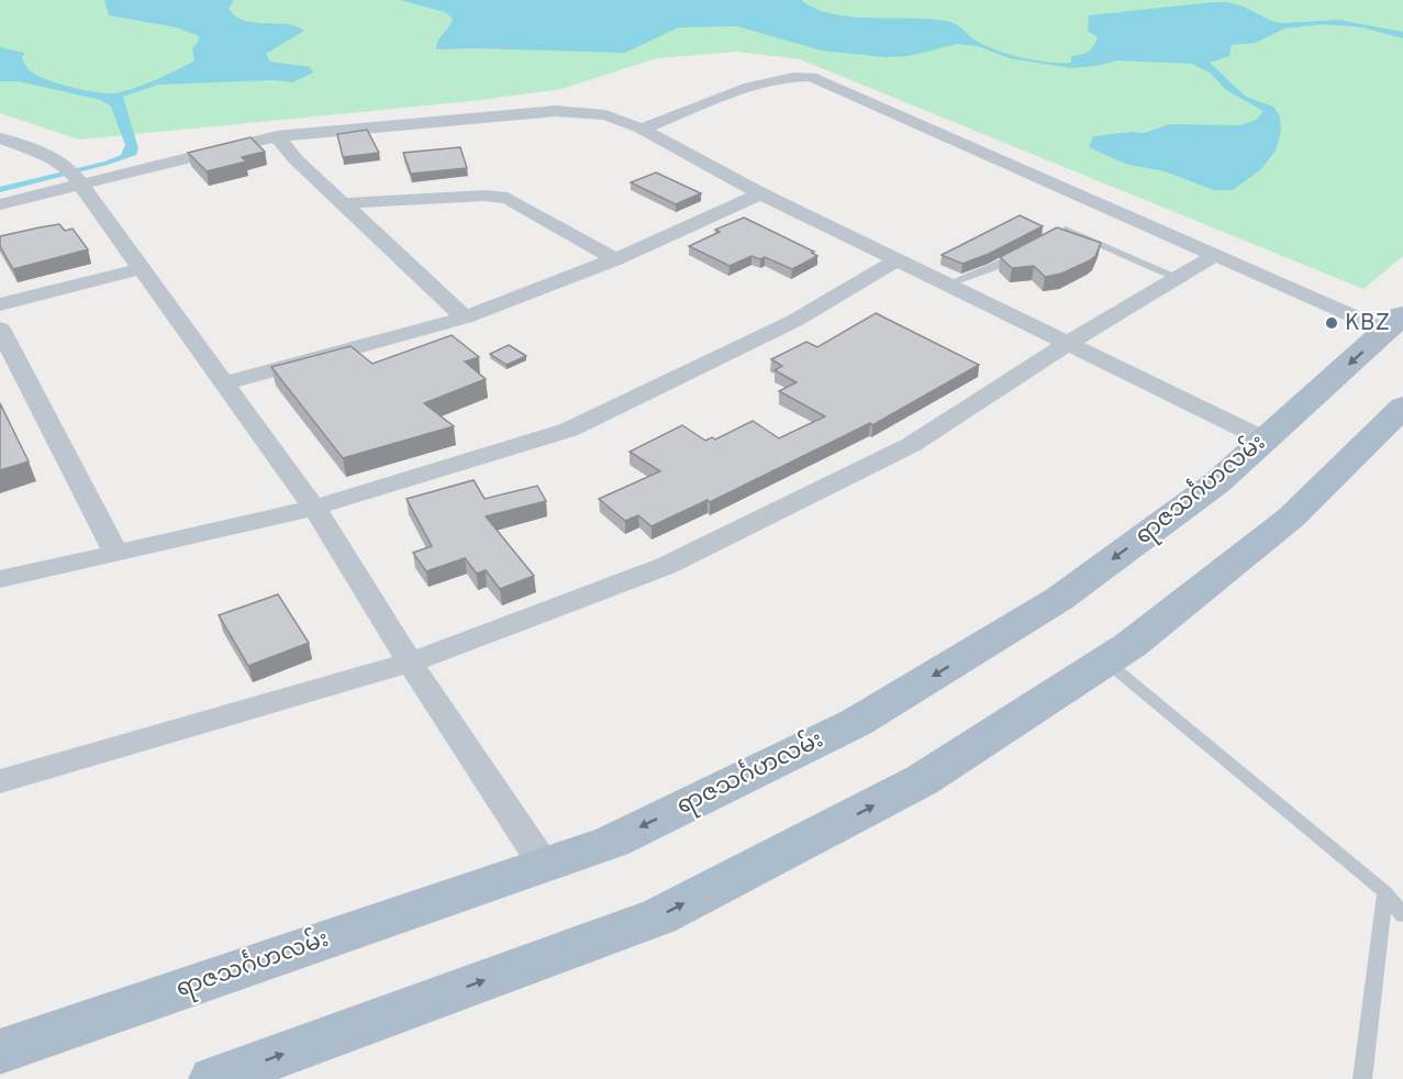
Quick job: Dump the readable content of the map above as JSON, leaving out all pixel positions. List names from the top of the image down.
{
  "streets": {
    "main road": ["ရာဇသင်္ဂဟလမ်း"]
  },
  "places": ["KBZ"]
}
